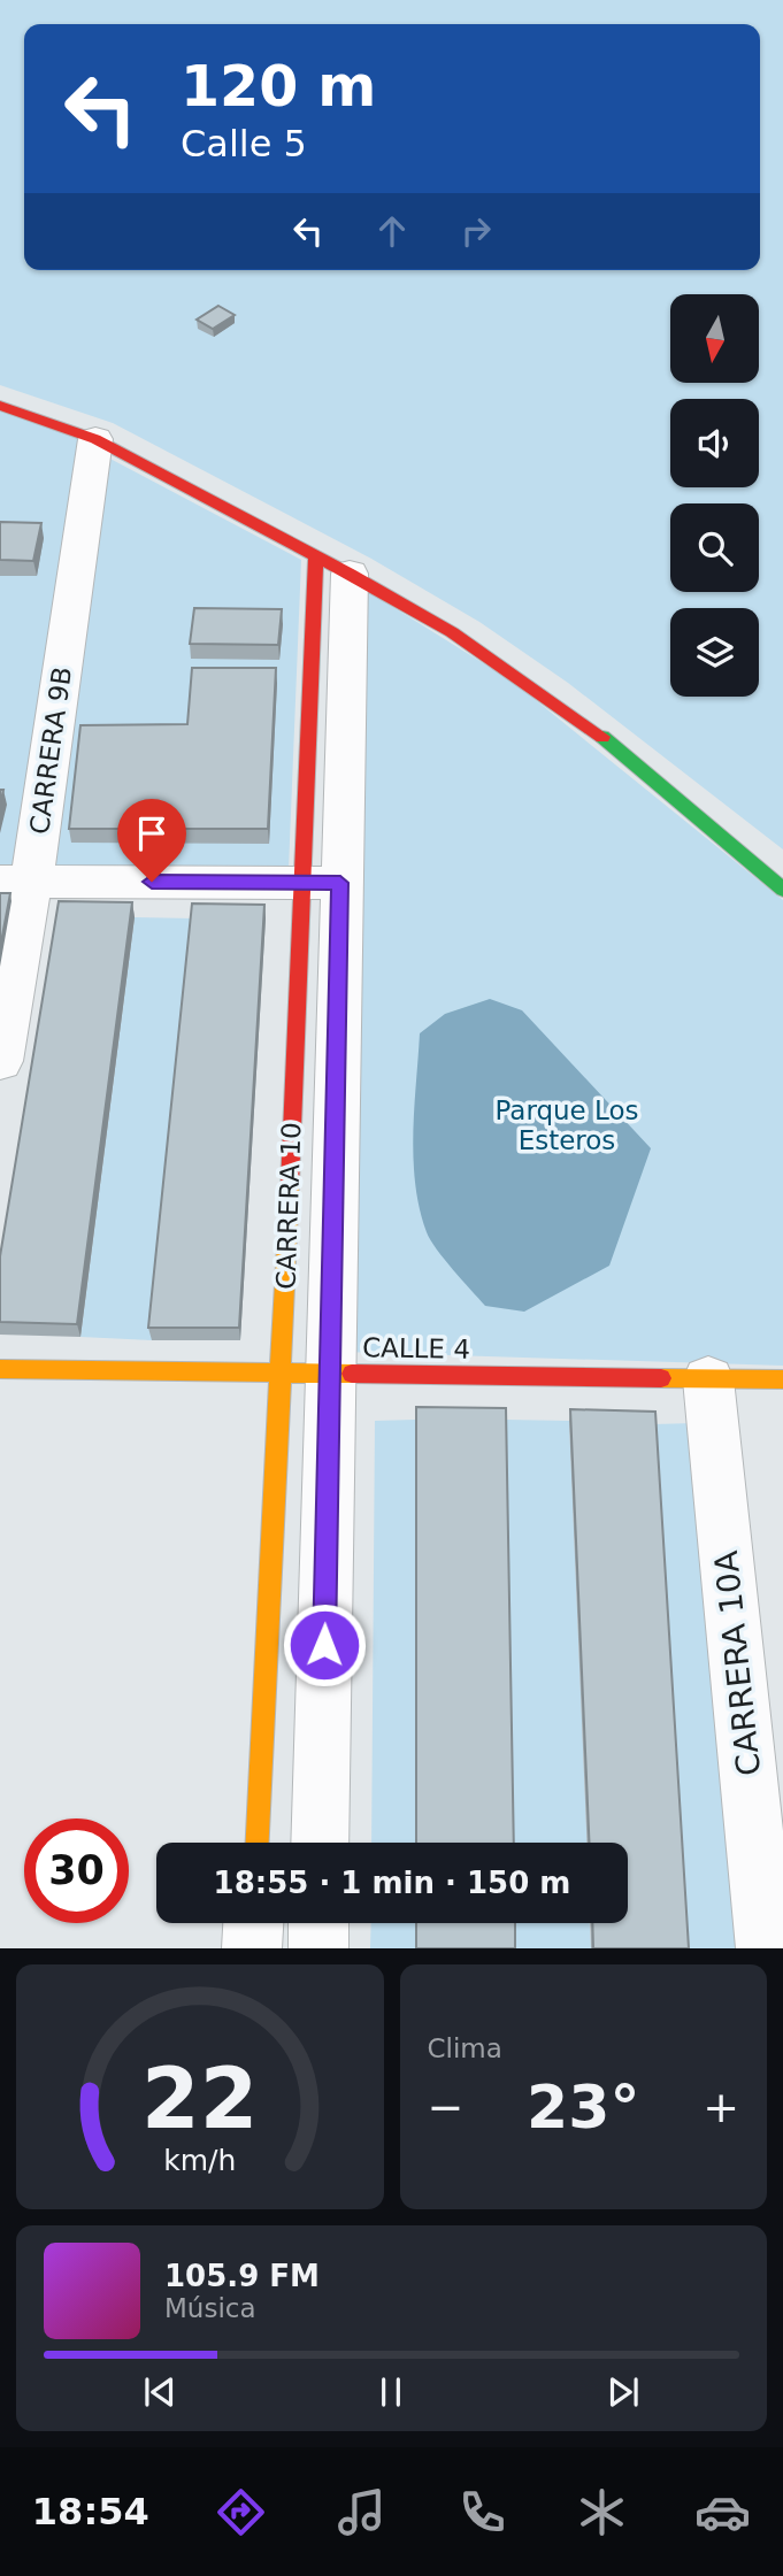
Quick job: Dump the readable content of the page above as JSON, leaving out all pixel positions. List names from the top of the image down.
{
  "streets": {
    "street": [
      "CARRERA 9B",
      "CARRERA 10",
      "CALLE 4",
      "CARRERA 10A"
    ]
  },
  "crossings": [
    ["CARRERA 10", "CALLE 4"],
    ["CALLE 4", "CARRERA 10A"]
  ],
  "parks": ["Parque Los Esteros"],
  "north": "bottom",
  "page": {
    "turn": ["120 m", "Calle 5"],
    "limit": "30",
    "trip": "18:55 · 1 min · 150 m",
    "tile": "Clima",
    "heat": ["−", "23°", "+"],
    "song": ["105.9 FM", "Música"],
    "tabs": "18:54",
    "gauge": ["22", "km/h"]
  }
}
